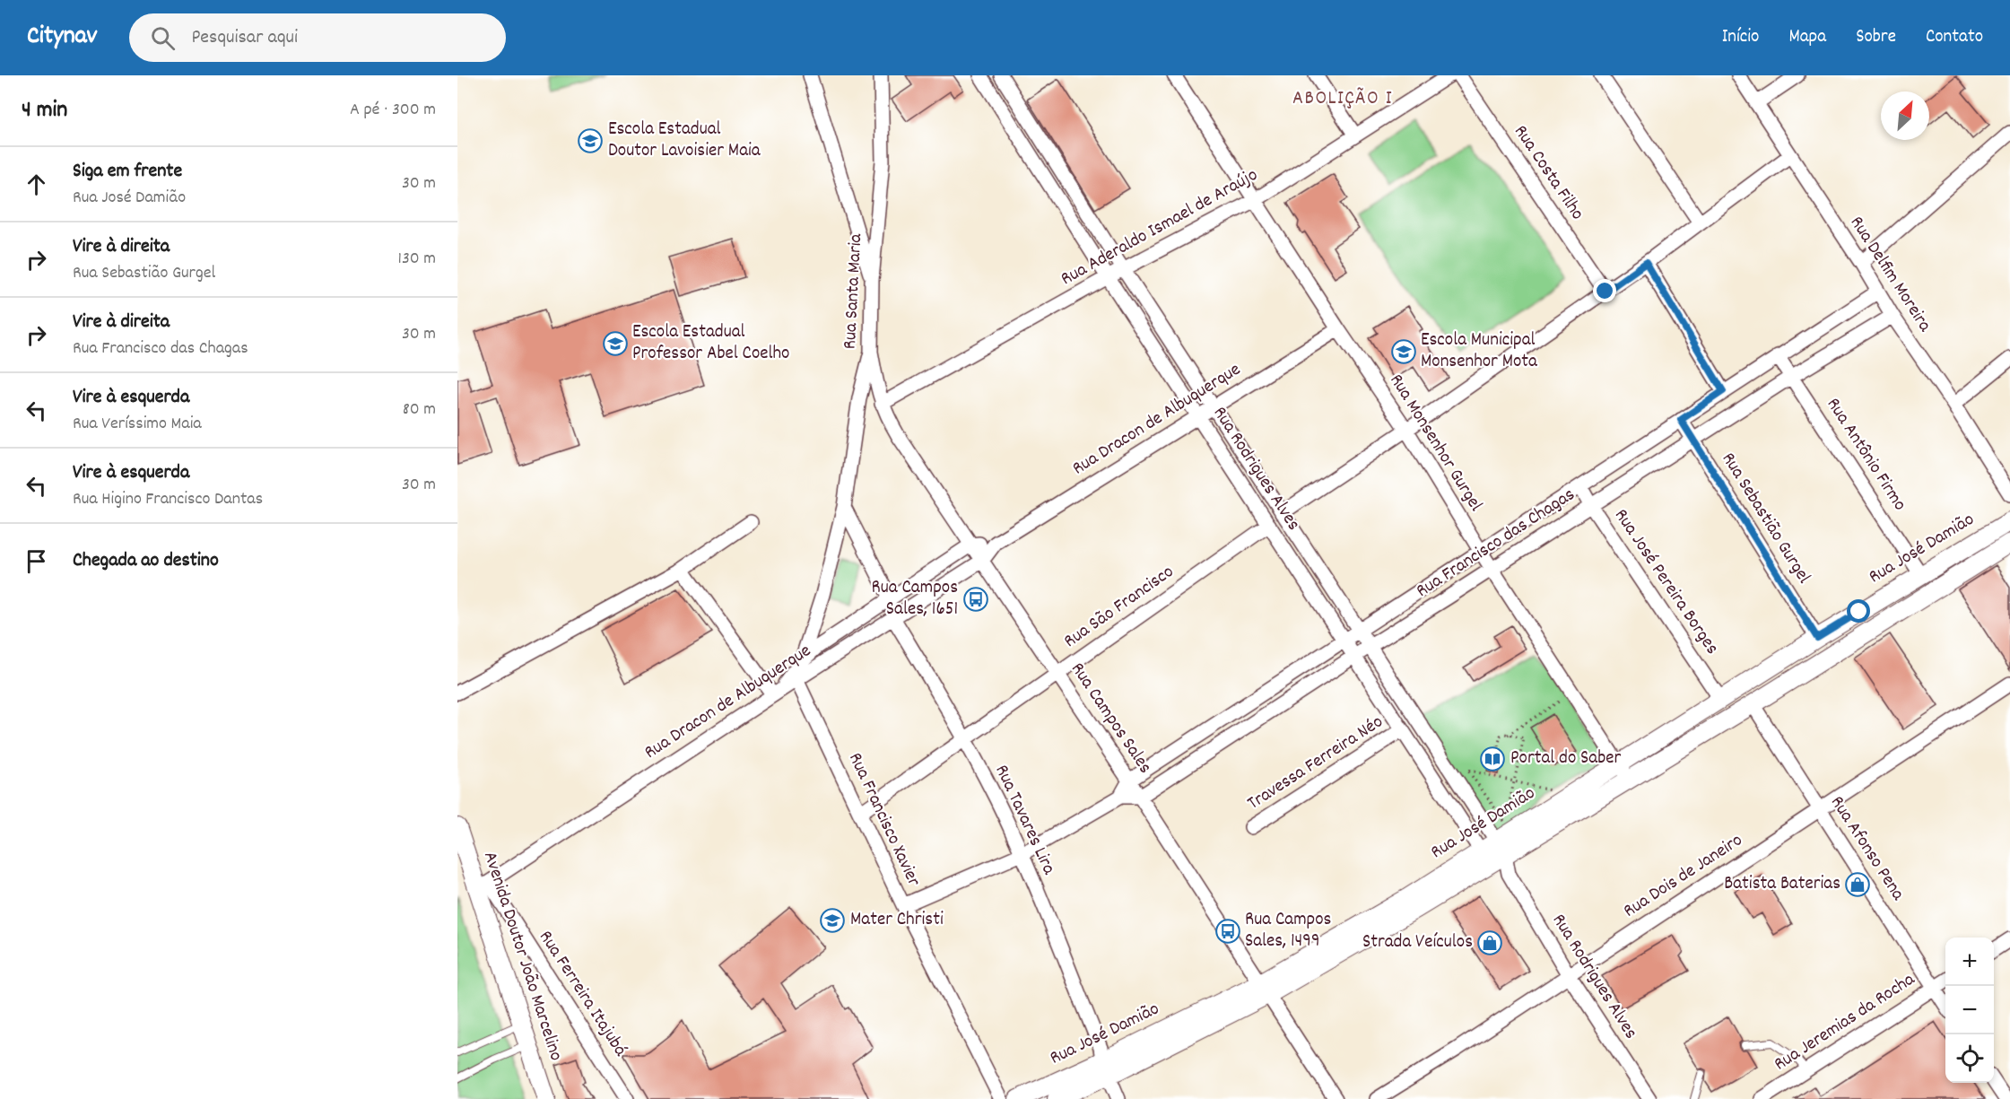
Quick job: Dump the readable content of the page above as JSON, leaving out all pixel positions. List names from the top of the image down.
{
  "streets": {
    "street": [
      "Rua Costa Filho",
      "Rua Aderaldo Ismael de Araújo",
      "Rua Delfim Moreira",
      "Rua Santa Maria",
      "Rua Dracon de Albuquerque",
      "Rua Monsenhor Gurgel",
      "Rua Antônio Firmo",
      "Rua Rodrigues Alves",
      "Rua Sebastião Gurgel",
      "Rua Francisco das Chagas",
      "Rua José Damião",
      "Rua José Pereira Borges",
      "Rua São Francisco",
      "Rua Campos Sales",
      "Travessa Ferreira Néo",
      "Rua Francisco Xavier",
      "Rua Tavares Lira",
      "Rua Afonso Pena",
      "Rua Dois de Janeiro",
      "Avenida Doutor João Marcelino",
      "Rua Ferreira Itajubá",
      "Rua Jeremias da Rocha"
    ]
  },
  "crossings": [
    ["Rua Aderaldo Ismael de Araújo", "Rua Monsenhor Gurgel"],
    ["Rua Aderaldo Ismael de Araújo", "Rua Rodrigues Alves"],
    ["Rua Aderaldo Ismael de Araújo", "Rua Campos Sales"],
    ["Rua Delfim Moreira", "Rua Francisco das Chagas"],
    ["Rua Santa Maria", "Rua Dracon de Albuquerque"],
    ["Rua Santa Maria", "Rua Campos Sales"],
    ["Rua Santa Maria", "Rua Francisco Xavier"],
    ["Rua Dracon de Albuquerque", "Rua Monsenhor Gurgel"],
    ["Rua Dracon de Albuquerque", "Rua Rodrigues Alves"],
    ["Rua Dracon de Albuquerque", "Rua Campos Sales"],
    ["Rua Dracon de Albuquerque", "Rua Francisco Xavier"],
    ["Rua Dracon de Albuquerque", "Rua Tavares Lira"],
    ["Rua Dracon de Albuquerque", "Avenida Doutor João Marcelino"],
    ["Rua Dracon de Albuquerque", "Rua Ferreira Itajubá"],
    ["Rua Monsenhor Gurgel", "Rua Francisco das Chagas"],
    ["Rua Monsenhor Gurgel", "Rua José Damião"],
    ["Rua Antônio Firmo", "Rua Francisco das Chagas"],
    ["Rua Antônio Firmo", "Rua José Damião"],
    ["Rua Rodrigues Alves", "Rua Francisco das Chagas"],
    ["Rua Rodrigues Alves", "Rua José Damião"],
    ["Rua Rodrigues Alves", "Rua São Francisco"],
    ["Rua Rodrigues Alves", "Travessa Ferreira Néo"],
    ["Rua Rodrigues Alves", "Rua Dois de Janeiro"],
    ["Rua Sebastião Gurgel", "Rua Francisco das Chagas"],
    ["Rua Sebastião Gurgel", "Rua José Damião"],
    ["Rua Francisco das Chagas", "Rua José Pereira Borges"],
    ["Rua Francisco das Chagas", "Rua Campos Sales"],
    ["Rua José Damião", "Rua José Pereira Borges"],
    ["Rua José Damião", "Rua Campos Sales"],
    ["Rua José Damião", "Rua Tavares Lira"],
    ["Rua José Damião", "Rua Afonso Pena"],
    ["Rua São Francisco", "Rua Campos Sales"],
    ["Rua São Francisco", "Rua Francisco Xavier"],
    ["Rua São Francisco", "Rua Tavares Lira"],
    ["Rua Afonso Pena", "Rua Dois de Janeiro"],
    ["Rua Afonso Pena", "Rua Jeremias da Rocha"],
    ["Avenida Doutor João Marcelino", "Rua Ferreira Itajubá"]
  ],
  "districts": ["ABOLIÇÃO I"],
  "places": {
    "school or university": [
      "Escola Estadual Doutor Lavoisier Maia",
      "Escola Estadual Professor Abel Coelho",
      "Escola Municipal Monsenhor Mota",
      "Mater Christi"
    ],
    "bus stop": ["Rua Campos Sales, 1651", "Rua Campos Sales, 1499"],
    "library": ["Portal do Saber"],
    "shop": ["Batista Baterias", "Strada Veículos"]
  },
  "north": "top right",
  "page": {
    "header": "Citynav",
    "search": "Pesquisar aqui",
    "nav": [
      "Início",
      "Mapa",
      "Sobre",
      "Contato"
    ],
    "heading": ["4 min", "A pé · 300 m"],
    "list": [
      ["Siga em frente", "Rua José Damião", "30 m"],
      ["Vire à direita", "Rua Sebastião Gurgel", "130 m"],
      ["Vire à direita", "Rua Francisco das Chagas", "30 m"],
      ["Vire à esquerda", "Rua Veríssimo Maia", "80 m"],
      ["Vire à esquerda", "Rua Higino Francisco Dantas", "30 m"],
      "Chegada ao destino"
    ],
    "map_buttons": ["+", "−"]
  }
}
